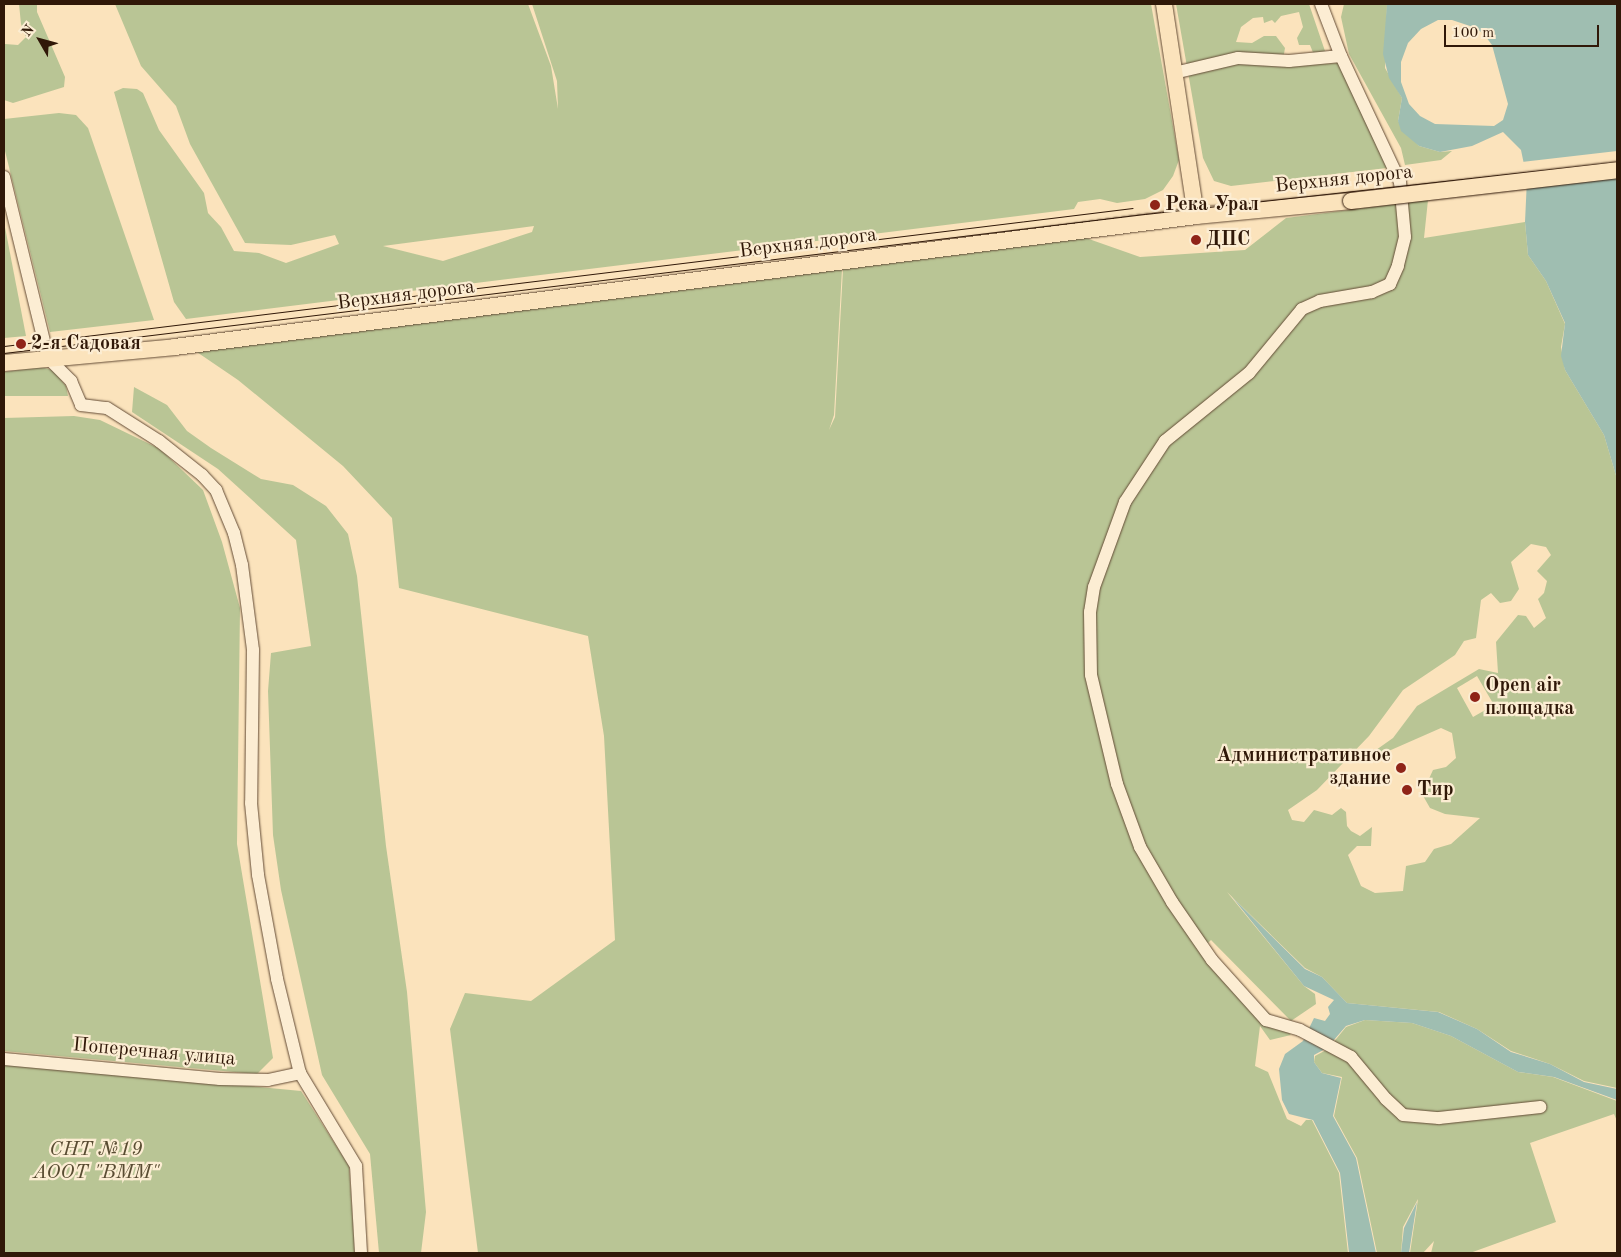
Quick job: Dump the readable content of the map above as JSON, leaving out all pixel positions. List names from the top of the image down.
{
  "streets": {
    "main road": ["Верхняя дорога"],
    "street": ["Поперечная улица"]
  },
  "parks": ["СНТ №19 АООТ \"ВММ\""],
  "places": [
    "Река Урал",
    "ДПС",
    "2-я Садовая",
    "Open air площадка",
    "Административное здание",
    "Тир"
  ],
  "scale_bar": "100 m",
  "north": "top left"
}
